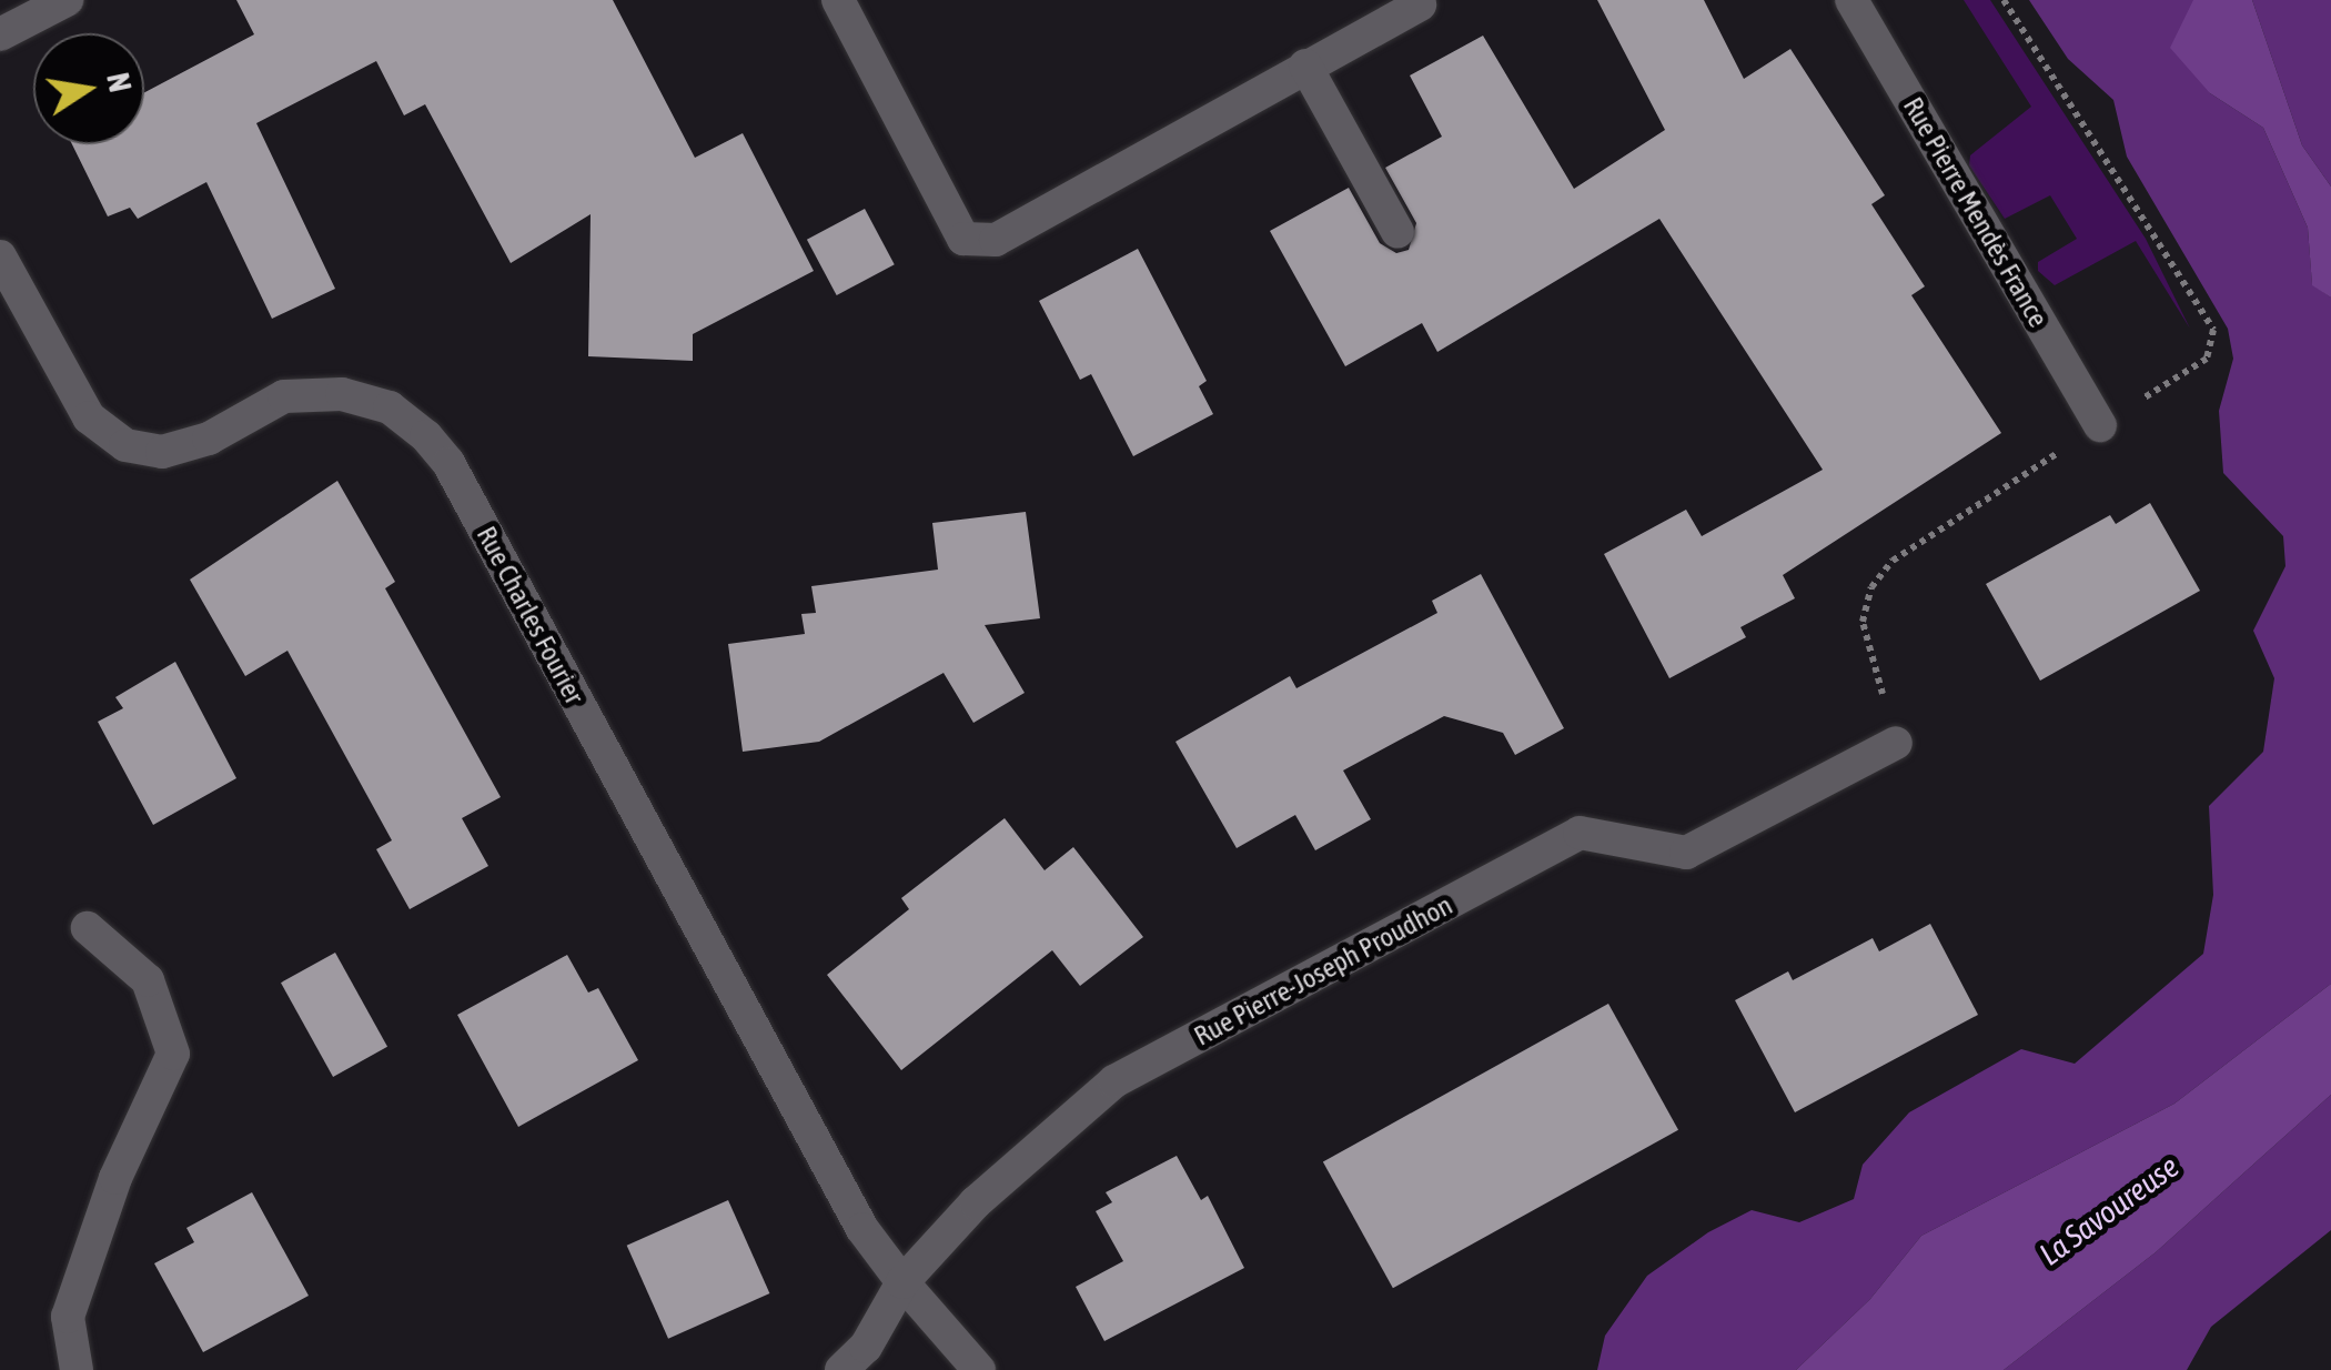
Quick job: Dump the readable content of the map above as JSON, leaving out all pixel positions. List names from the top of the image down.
{
  "streets": {
    "street": ["Rue Pierre Mendès France", "Rue Charles Fourier", "Rue Pierre-Joseph Proudhon"]
  },
  "crossings": [
    ["Rue Charles Fourier", "Rue Pierre-Joseph Proudhon"]
  ],
  "water": ["La Savoureuse"],
  "north": "right"
}
